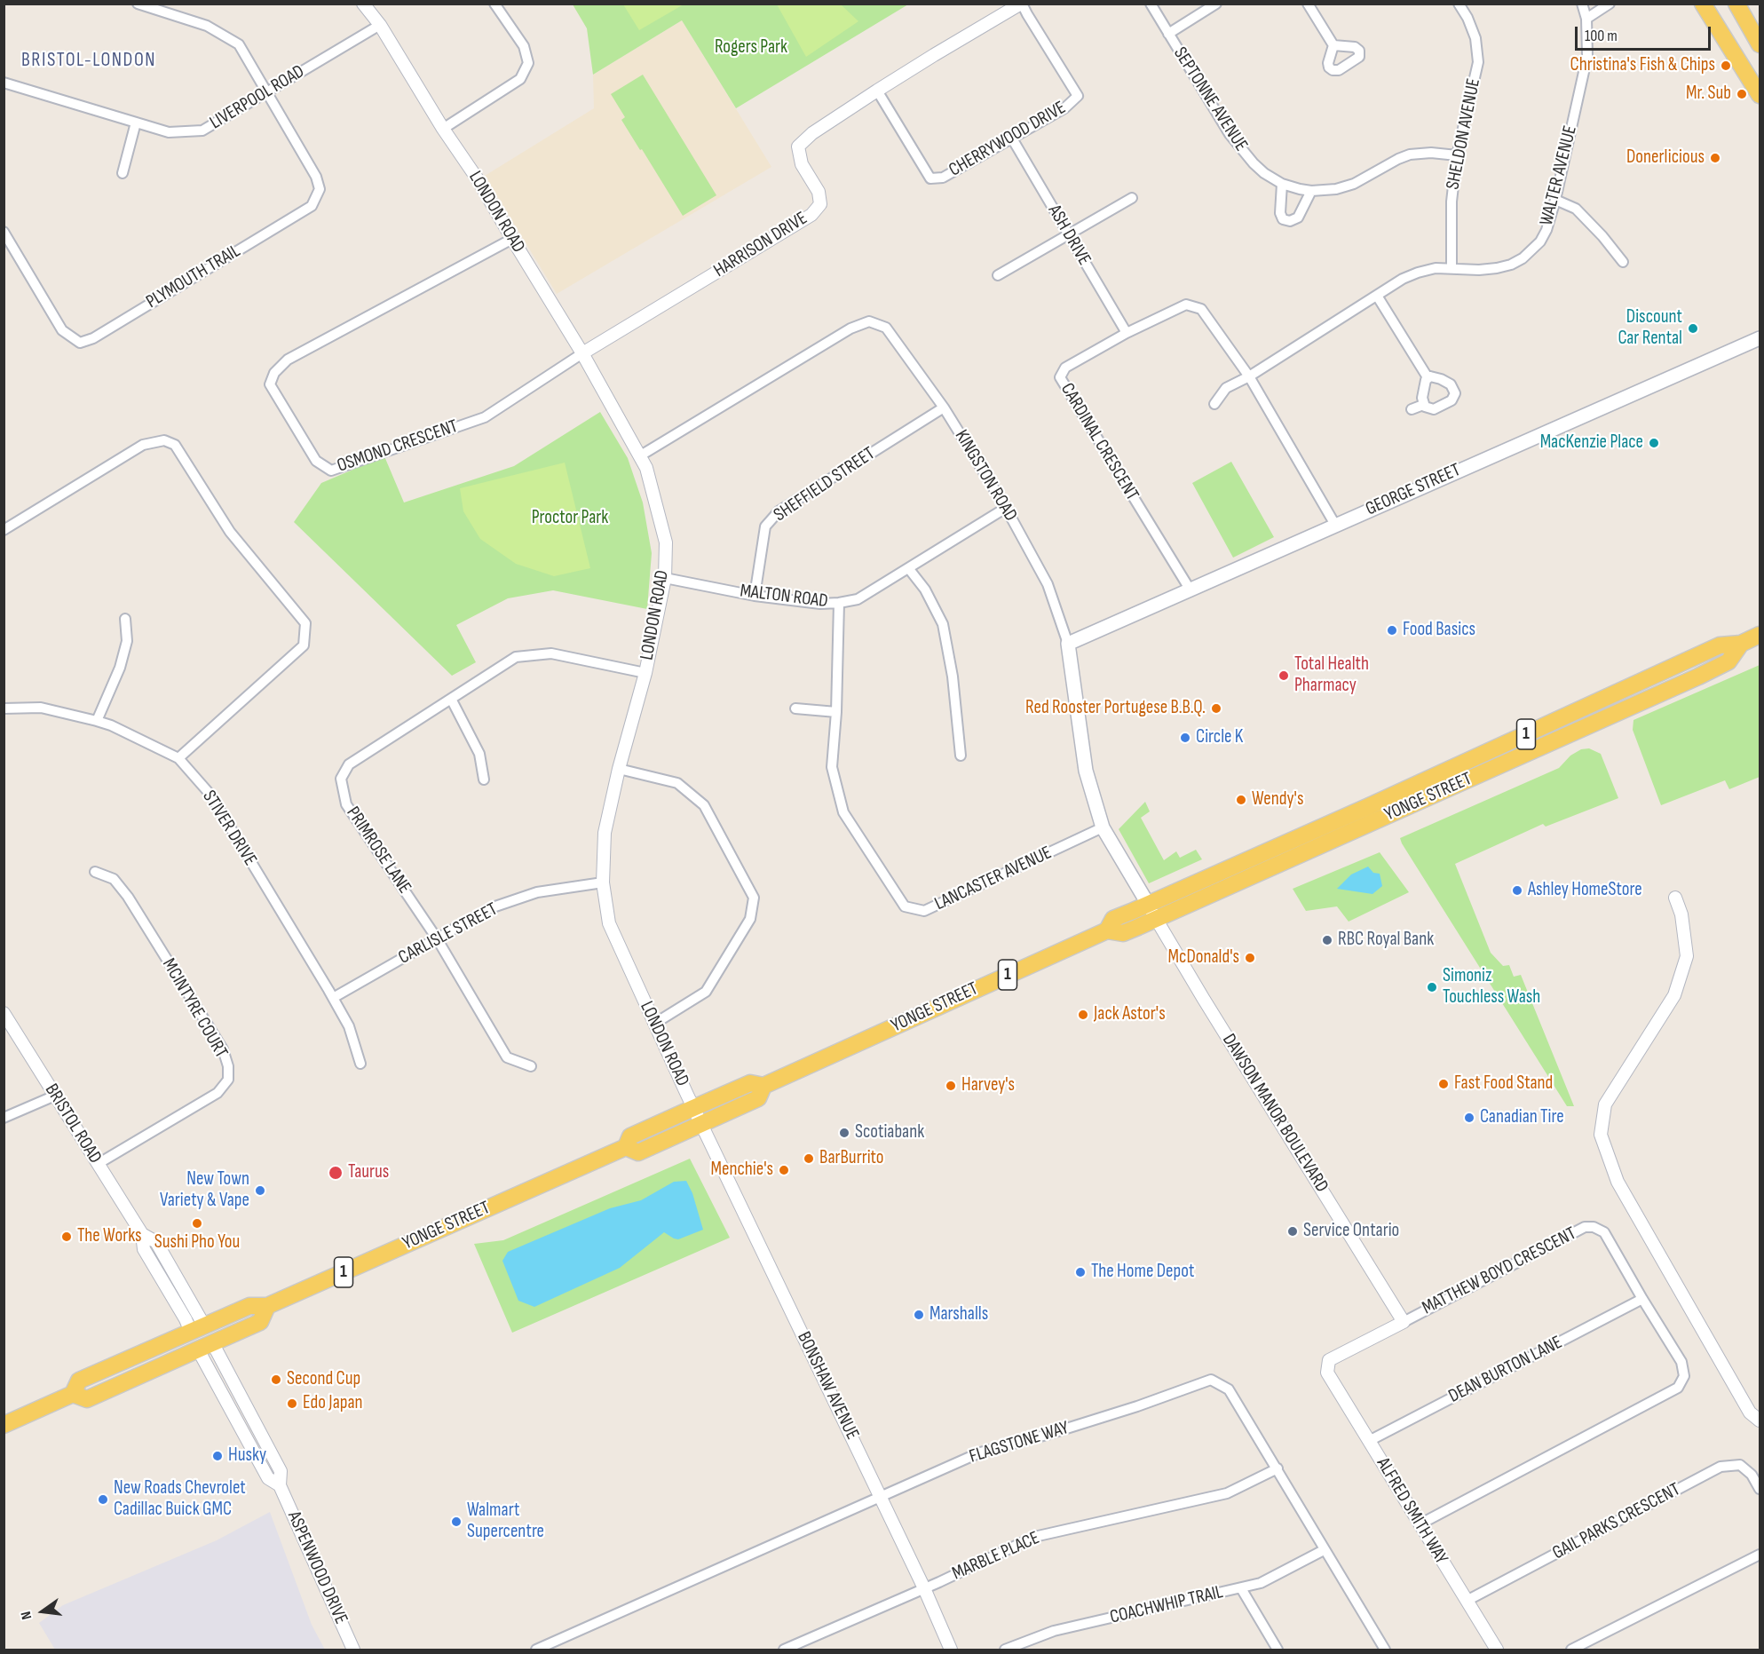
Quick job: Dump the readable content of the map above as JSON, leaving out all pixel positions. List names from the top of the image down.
{
  "streets": {
    "main road": [
      "KINGSTON ROAD",
      "GEORGE STREET",
      "1",
      "YONGE STREET"
    ],
    "street": [
      "LIVERPOOL ROAD",
      "SEPTONNE AVENUE",
      "SHELDON AVENUE",
      "CHERRYWOOD DRIVE",
      "WALTER AVENUE",
      "LONDON ROAD",
      "ASH DRIVE",
      "HARRISON DRIVE",
      "PLYMOUTH TRAIL",
      "CARDINAL CRESCENT",
      "OSMOND CRESCENT",
      "SHEFFIELD STREET",
      "MALTON ROAD",
      "STIVER DRIVE",
      "PRIMROSE LANE",
      "LANCASTER AVENUE",
      "CARLISLE STREET",
      "MCINTYRE COURT",
      "DAWSON MANOR BOULEVARD",
      "BRISTOL ROAD",
      "MATTHEW BOYD CRESCENT",
      "DEAN BURTON LANE",
      "BONSHAW AVENUE",
      "FLAGSTONE WAY",
      "ALFRED SMITH WAY",
      "GAIL PARKS CRESCENT",
      "MARBLE PLACE",
      "ASPENWOOD DRIVE",
      "COACHWHIP TRAIL"
    ]
  },
  "crossings": [
    ["LIVERPOOL ROAD", "LONDON ROAD"],
    ["LIVERPOOL ROAD", "PLYMOUTH TRAIL"],
    ["SEPTONNE AVENUE", "SHELDON AVENUE"],
    ["SHELDON AVENUE", "WALTER AVENUE"],
    ["CHERRYWOOD DRIVE", "ASH DRIVE"],
    ["CHERRYWOOD DRIVE", "HARRISON DRIVE"],
    ["WALTER AVENUE", "CARDINAL CRESCENT"],
    ["LONDON ROAD", "HARRISON DRIVE"],
    ["LONDON ROAD", "OSMOND CRESCENT"],
    ["LONDON ROAD", "KINGSTON ROAD"],
    ["LONDON ROAD", "MALTON ROAD"],
    ["LONDON ROAD", "YONGE STREET"],
    ["LONDON ROAD", "PRIMROSE LANE"],
    ["LONDON ROAD", "CARLISLE STREET"],
    ["LONDON ROAD", "BONSHAW AVENUE"],
    ["ASH DRIVE", "CARDINAL CRESCENT"],
    ["HARRISON DRIVE", "OSMOND CRESCENT"],
    ["CARDINAL CRESCENT", "GEORGE STREET"],
    ["KINGSTON ROAD", "SHEFFIELD STREET"],
    ["KINGSTON ROAD", "GEORGE STREET"],
    ["KINGSTON ROAD", "MALTON ROAD"],
    ["KINGSTON ROAD", "YONGE STREET"],
    ["KINGSTON ROAD", "LANCASTER AVENUE"],
    ["KINGSTON ROAD", "DAWSON MANOR BOULEVARD"],
    ["SHEFFIELD STREET", "MALTON ROAD"],
    ["MALTON ROAD", "LANCASTER AVENUE"],
    ["YONGE STREET", "DAWSON MANOR BOULEVARD"],
    ["YONGE STREET", "BRISTOL ROAD"],
    ["YONGE STREET", "BONSHAW AVENUE"],
    ["YONGE STREET", "ASPENWOOD DRIVE"],
    ["STIVER DRIVE", "CARLISLE STREET"],
    ["PRIMROSE LANE", "CARLISLE STREET"],
    ["MCINTYRE COURT", "BRISTOL ROAD"],
    ["DAWSON MANOR BOULEVARD", "MATTHEW BOYD CRESCENT"],
    ["BRISTOL ROAD", "ASPENWOOD DRIVE"],
    ["MATTHEW BOYD CRESCENT", "DEAN BURTON LANE"],
    ["MATTHEW BOYD CRESCENT", "ALFRED SMITH WAY"],
    ["DEAN BURTON LANE", "ALFRED SMITH WAY"],
    ["BONSHAW AVENUE", "FLAGSTONE WAY"],
    ["BONSHAW AVENUE", "MARBLE PLACE"],
    ["FLAGSTONE WAY", "MARBLE PLACE"],
    ["FLAGSTONE WAY", "COACHWHIP TRAIL"],
    ["ALFRED SMITH WAY", "GAIL PARKS CRESCENT"]
  ],
  "districts": ["BRISTOL-LONDON"],
  "parks": ["Rogers Park", "Proctor Park"],
  "places": [
    "Christina's Fish & Chips",
    "Mr. Sub",
    "Donerlicious",
    "Discount Car Rental",
    "MacKenzie Place",
    "Food Basics",
    "Total Health Pharmacy",
    "Red Rooster Portugese B.B.Q.",
    "Circle K",
    "Wendy's",
    "Ashley HomeStore",
    "RBC Royal Bank",
    "McDonald's",
    "Simoniz Touchless Wash",
    "Jack Astor's",
    "Fast Food Stand",
    "Harvey's",
    "Canadian Tire",
    "Scotiabank",
    "BarBurrito",
    "Menchie's",
    "Taurus",
    "New Town Variety & Vape",
    "Sushi Pho You",
    "Service Ontario",
    "The Works",
    "The Home Depot",
    "Marshalls",
    "Second Cup",
    "Edo Japan",
    "Husky",
    "New Roads Chevrolet Cadillac Buick GMC",
    "Walmart Supercentre"
  ],
  "scale_bar": "100 m",
  "north": "left"
}
